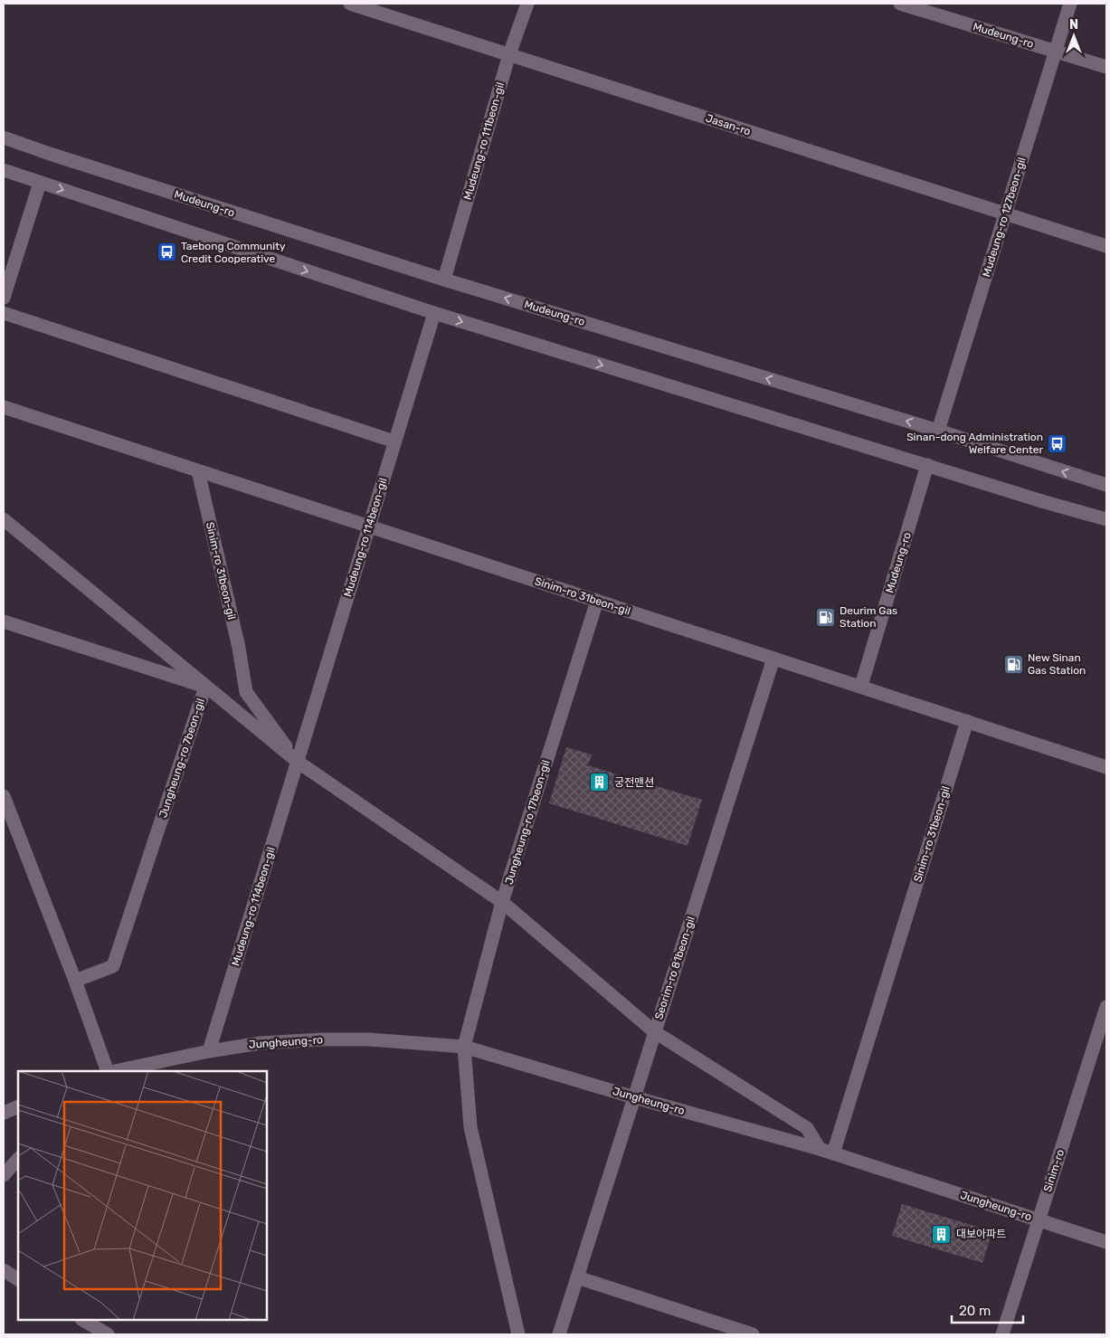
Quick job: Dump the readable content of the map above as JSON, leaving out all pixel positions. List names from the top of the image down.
{
  "streets": {
    "street": [
      "Mudeung-ro",
      "Jasan-ro",
      "Mudeung-ro 111beon-gil",
      "Mudeung-ro 127beon-gil",
      "Mudeung-ro 114beon-gil",
      "Sinim-ro 31beon-gil",
      "Jungheung-ro 7beon-gil",
      "Jungheung-ro 17beon-gil",
      "Seorim-ro 81beon-gil",
      "Jungheung-ro",
      "Sinim-ro"
    ]
  },
  "crossings": [
    ["Mudeung-ro", "Mudeung-ro 111beon-gil"],
    ["Mudeung-ro", "Mudeung-ro 127beon-gil"],
    ["Mudeung-ro", "Sinim-ro 31beon-gil"],
    ["Jasan-ro", "Mudeung-ro 111beon-gil"],
    ["Jasan-ro", "Mudeung-ro 127beon-gil"],
    ["Mudeung-ro 114beon-gil", "Sinim-ro 31beon-gil"],
    ["Mudeung-ro 114beon-gil", "Jungheung-ro"],
    ["Sinim-ro 31beon-gil", "Jungheung-ro 17beon-gil"],
    ["Sinim-ro 31beon-gil", "Seorim-ro 81beon-gil"],
    ["Sinim-ro 31beon-gil", "Jungheung-ro"],
    ["Jungheung-ro 17beon-gil", "Jungheung-ro"],
    ["Seorim-ro 81beon-gil", "Jungheung-ro"],
    ["Jungheung-ro", "Sinim-ro"]
  ],
  "places": {
    "bus stop": ["Taebong Community Credit Cooperative", "Sinan-dong Administration Welfare Center"],
    "fuel station": ["Deurim Gas Station", "New Sinan Gas Station"],
    "building": ["궁전맨션", "대보아파트"]
  },
  "scale_bar": "20 m",
  "north": "top"
}
